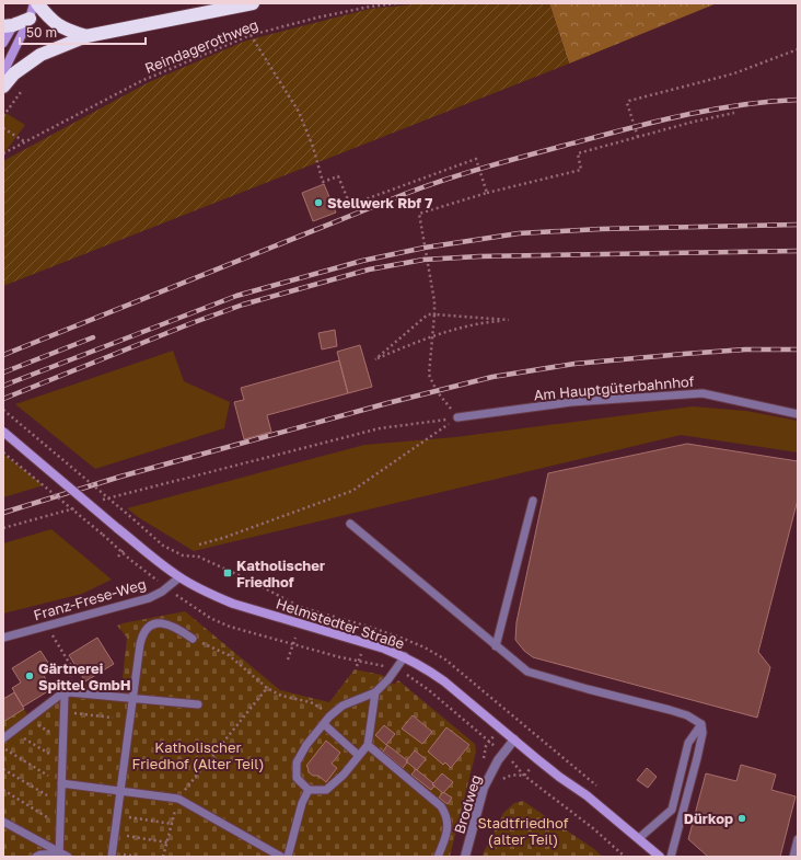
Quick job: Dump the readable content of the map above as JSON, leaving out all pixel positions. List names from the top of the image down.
{
  "streets": {
    "main road": ["Helmstedter Straße"],
    "street": ["Brodweg"],
    "lane": ["Am Hauptgüterbahnhof", "Franz-Frese-Weg"],
    "path": ["Reindagerothweg"]
  },
  "crossings": [
    ["Franz-Frese-Weg", "Helmstedter Straße"],
    ["Helmstedter Straße", "Brodweg"]
  ],
  "parks": ["Katholischer Friedhof (Alter Teil)", "Stadtfriedhof (alter Teil)"],
  "places": {
    "other": ["Stellwerk Rbf 7", "Gärtnerei Spittel GmbH", "Dürkop"],
    "transit": ["Katholischer Friedhof"]
  },
  "scale_bar": "50 m"
}
